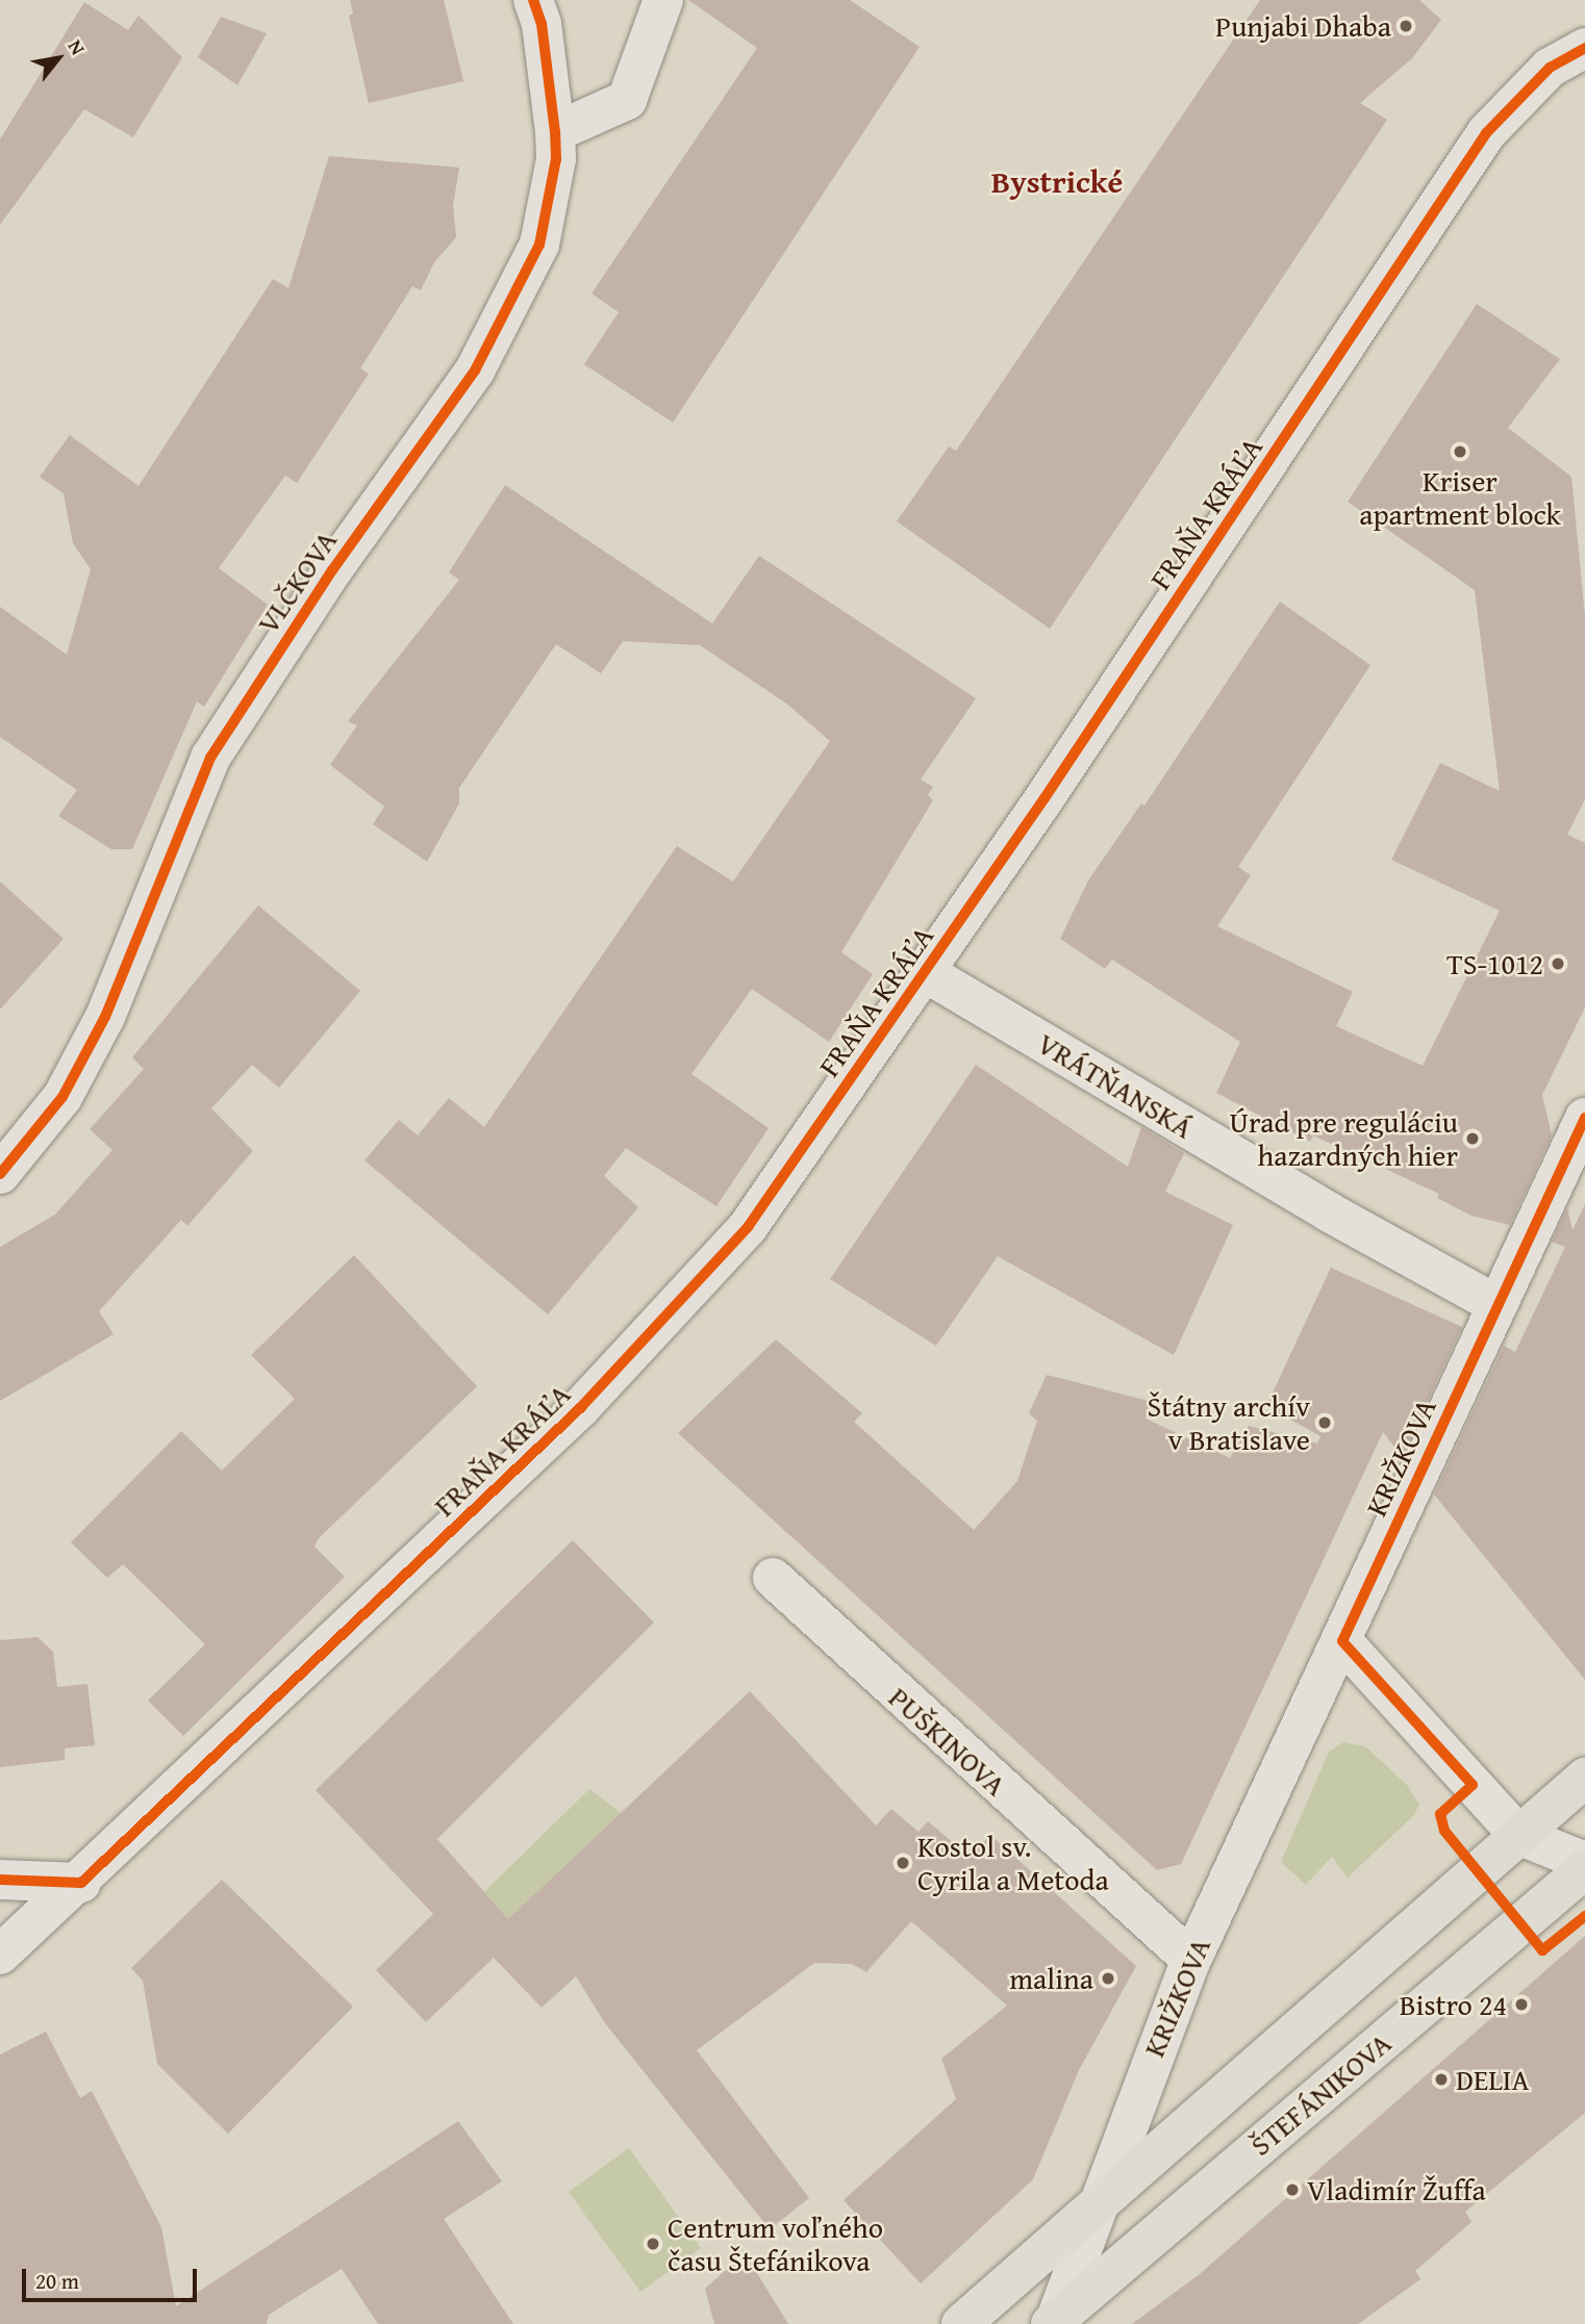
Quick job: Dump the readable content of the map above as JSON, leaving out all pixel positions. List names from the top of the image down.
{
  "streets": {
    "main road": ["ŠTEFÁNIKOVA"],
    "street": [
      "FRAŇA KRÁĽA",
      "VLČKOVA",
      "VRÁTŇANSKÁ",
      "KRIŽKOVA",
      "PUŠKINOVA"
    ]
  },
  "crossings": [
    ["FRAŇA KRÁĽA", "VRÁTŇANSKÁ"],
    ["VRÁTŇANSKÁ", "KRIŽKOVA"],
    ["KRIŽKOVA", "PUŠKINOVA"],
    ["KRIŽKOVA", "ŠTEFÁNIKOVA"]
  ],
  "districts": ["Bystrické"],
  "places": [
    "Punjabi Dhaba",
    "Kriser apartment block",
    "TS-1012",
    "Úrad pre reguláciu hazardných hier",
    "Štátny archív v Bratislave",
    "Kostol sv. Cyrila a Metoda",
    "malina",
    "Bistro 24",
    "DELIA",
    "Vladimír Žuffa",
    "Centrum voľného času Štefánikova"
  ],
  "scale_bar": "20 m",
  "north": "top right"
}
